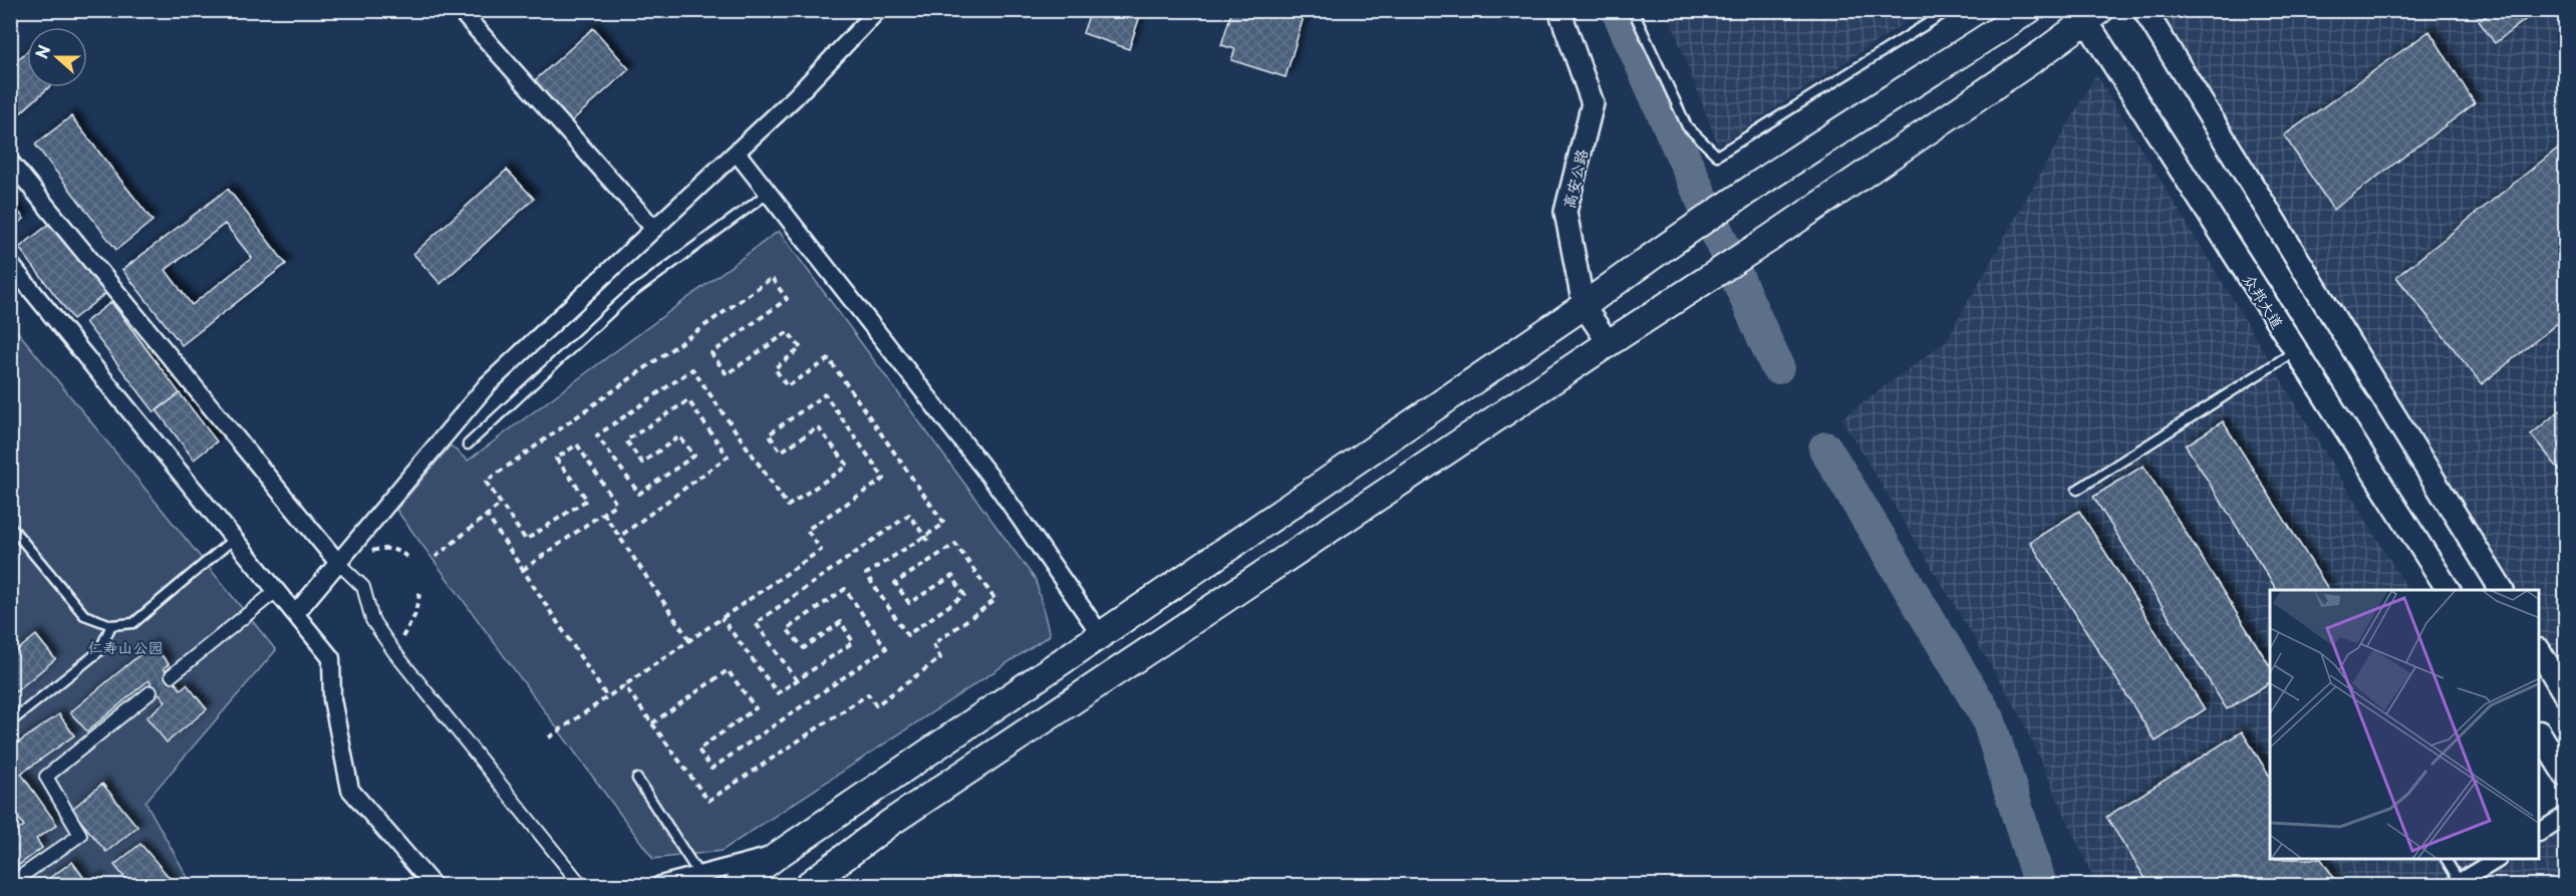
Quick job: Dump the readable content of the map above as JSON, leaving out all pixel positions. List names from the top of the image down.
{
  "streets": {
    "main road": ["众邦大道"],
    "street": ["高安公路"]
  },
  "parks": ["仁寿山公园"],
  "north": "left"
}
